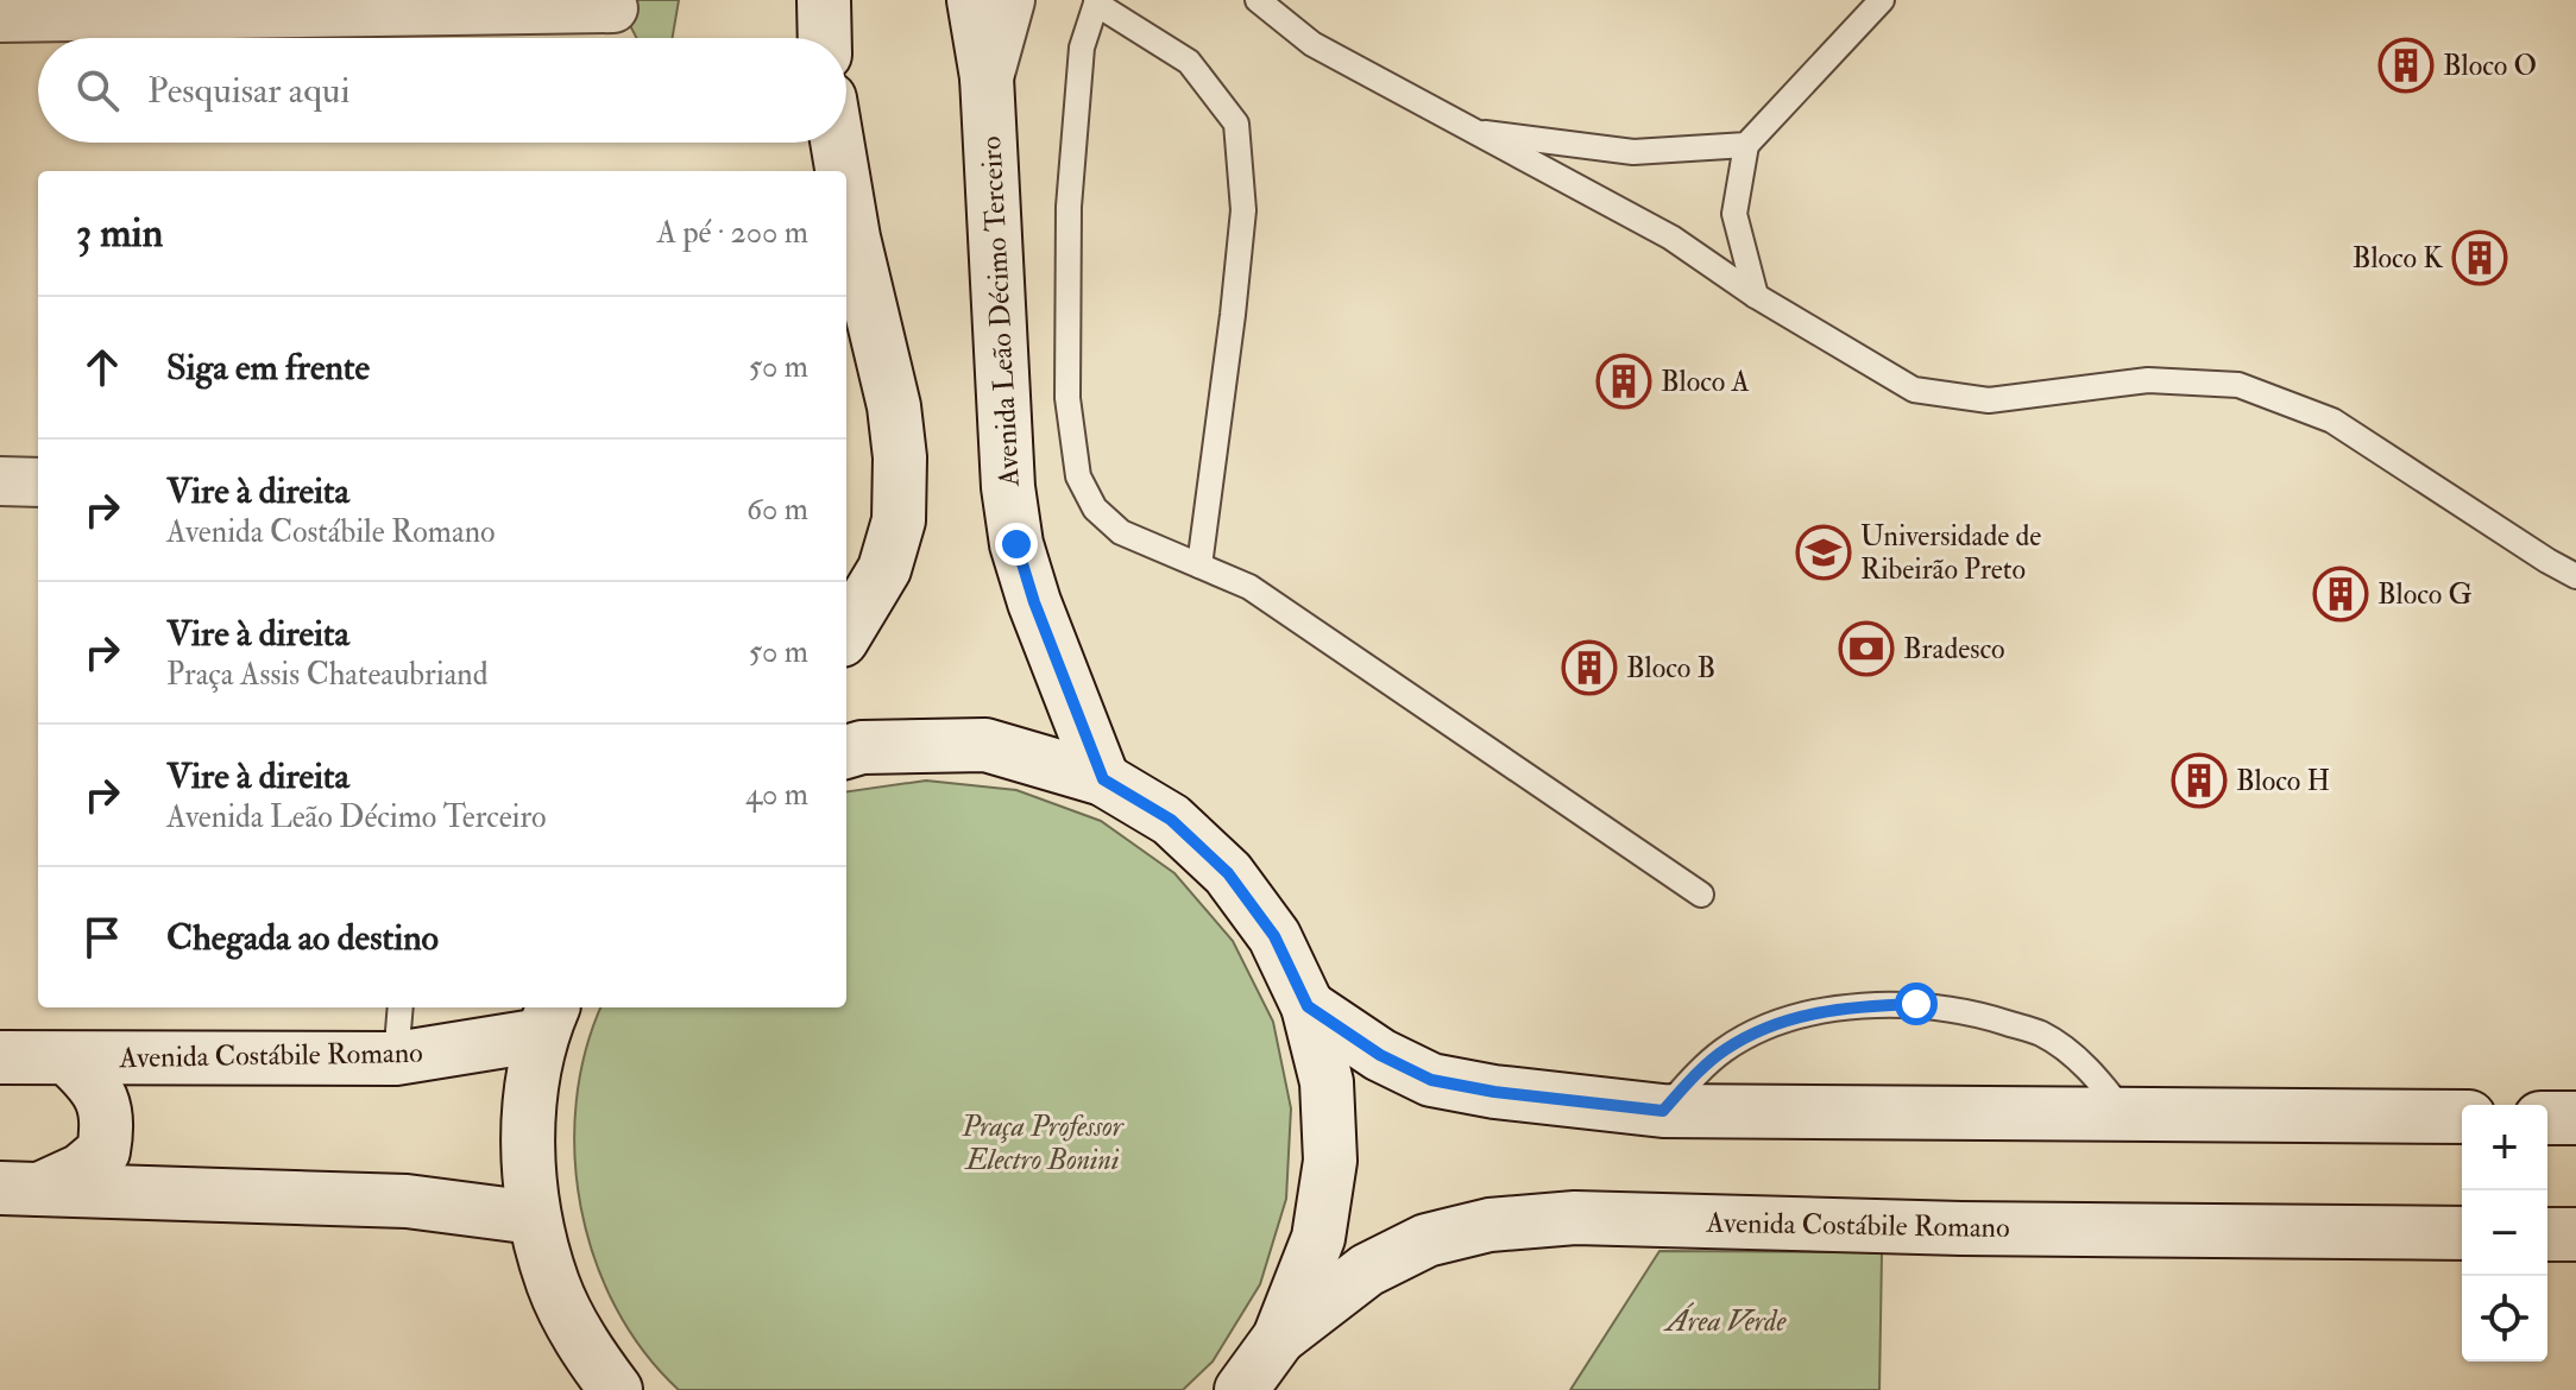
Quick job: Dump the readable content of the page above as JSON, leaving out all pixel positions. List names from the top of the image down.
{
  "streets": {
    "main road": ["Avenida Leão Décimo Terceiro", "Avenida Costábile Romano"]
  },
  "parks": ["Praça Professor Electro Bonini", "Área Verde"],
  "places": {
    "building": [
      "Bloco O",
      "Bloco K",
      "Bloco A",
      "Bloco G",
      "Bloco B",
      "Bloco H"
    ],
    "school or university": ["Universidade de Ribeirão Preto"],
    "bank": ["Bradesco"]
  },
  "page": {
    "search": "Pesquisar aqui",
    "heading": ["3 min", "A pé · 200 m"],
    "list": [
      ["Siga em frente", "50 m"],
      ["Vire à direita", "Avenida Costábile Romano", "60 m"],
      ["Vire à direita", "Praça Assis Chateaubriand", "50 m"],
      ["Vire à direita", "Avenida Leão Décimo Terceiro", "40 m"],
      "Chegada ao destino"
    ],
    "map_buttons": ["+", "−"]
  }
}
